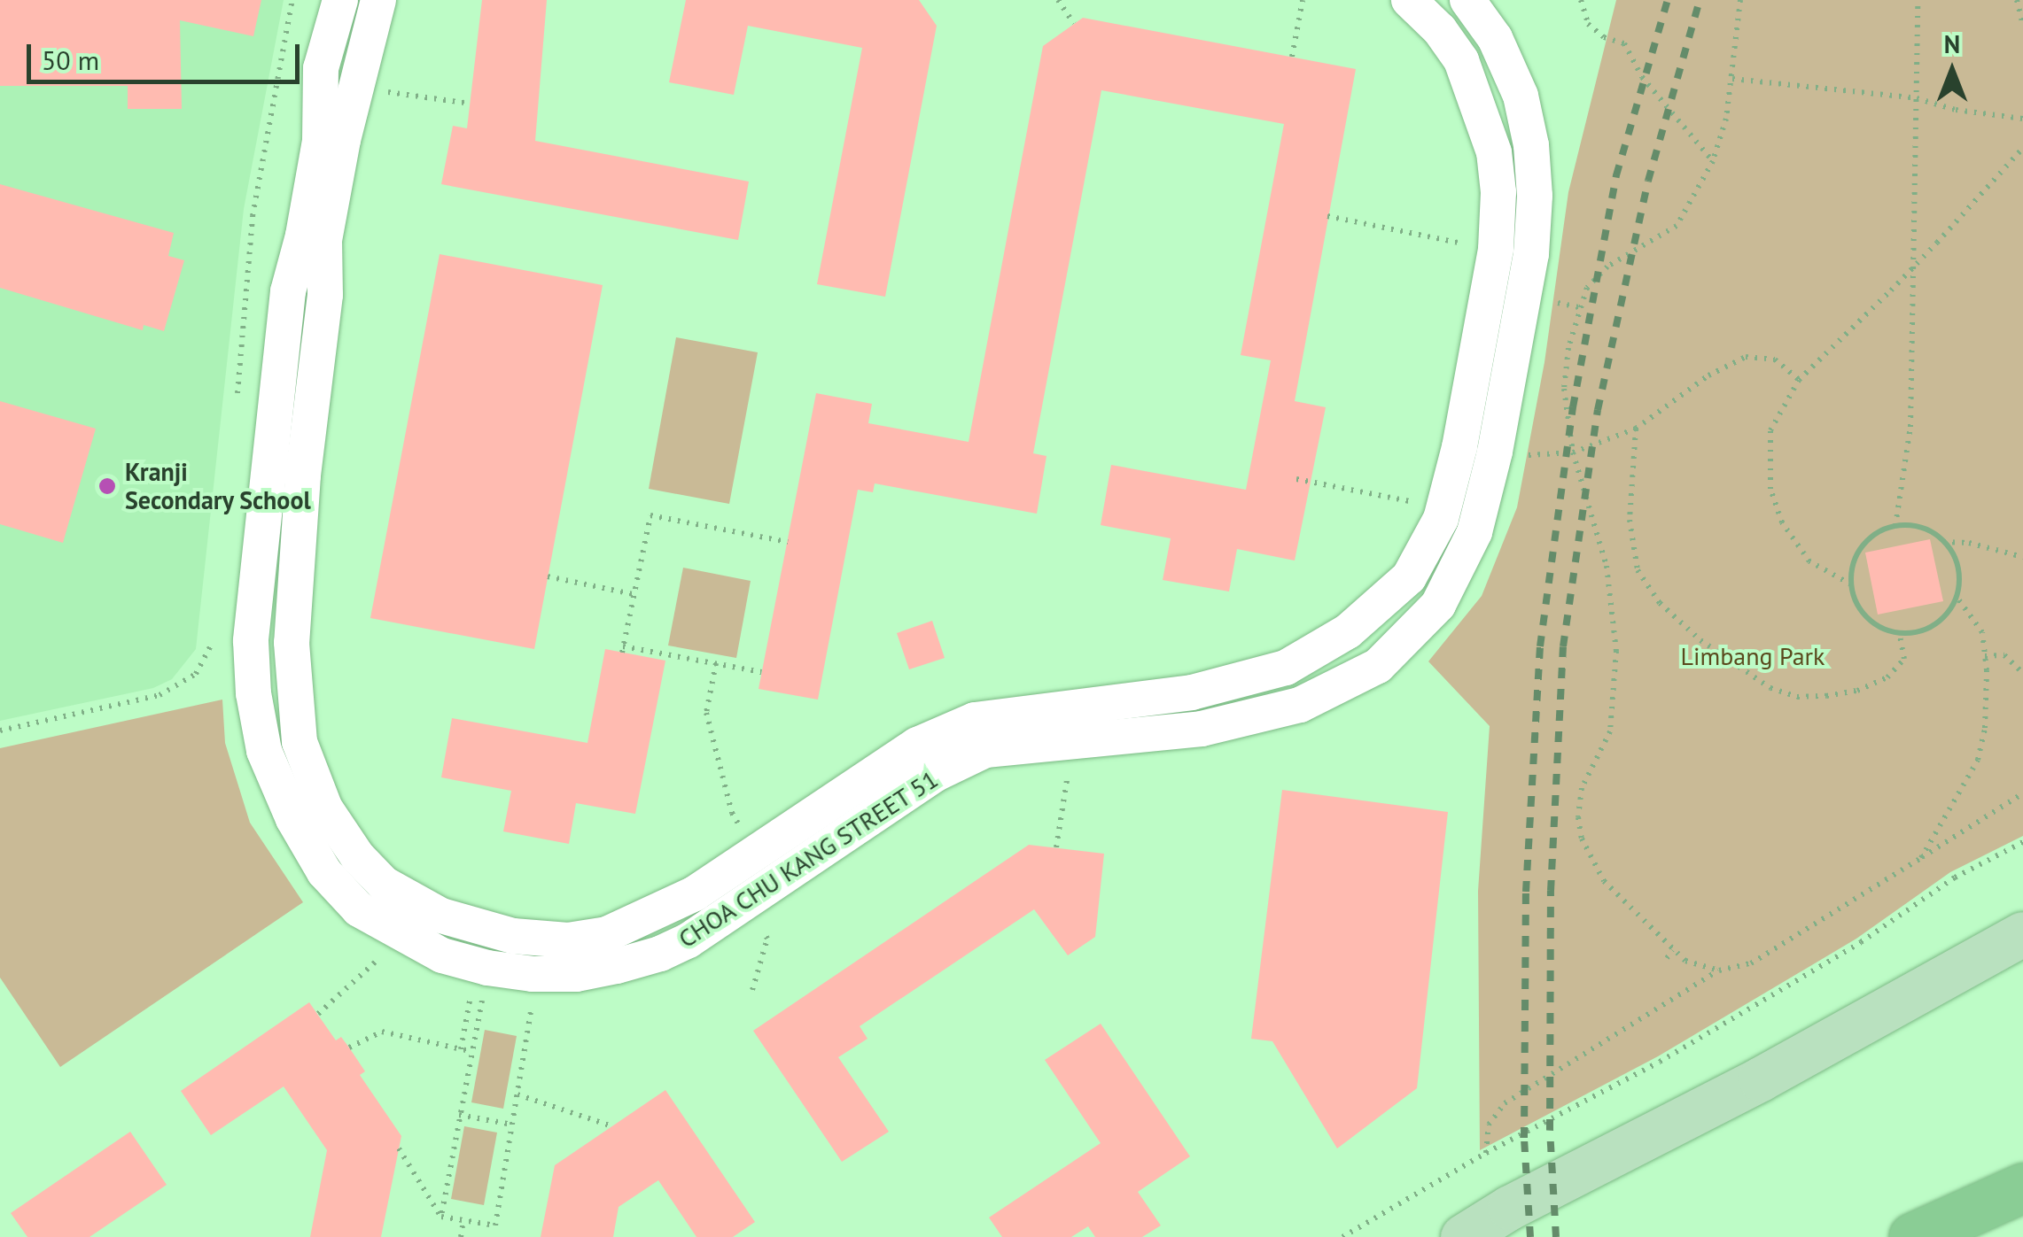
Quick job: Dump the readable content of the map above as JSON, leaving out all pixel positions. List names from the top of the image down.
{
  "streets": {
    "street": ["CHOA CHU KANG STREET 51"]
  },
  "parks": ["Limbang Park"],
  "places": ["Kranji Secondary School"],
  "scale_bar": "50 m",
  "north": "top"
}
